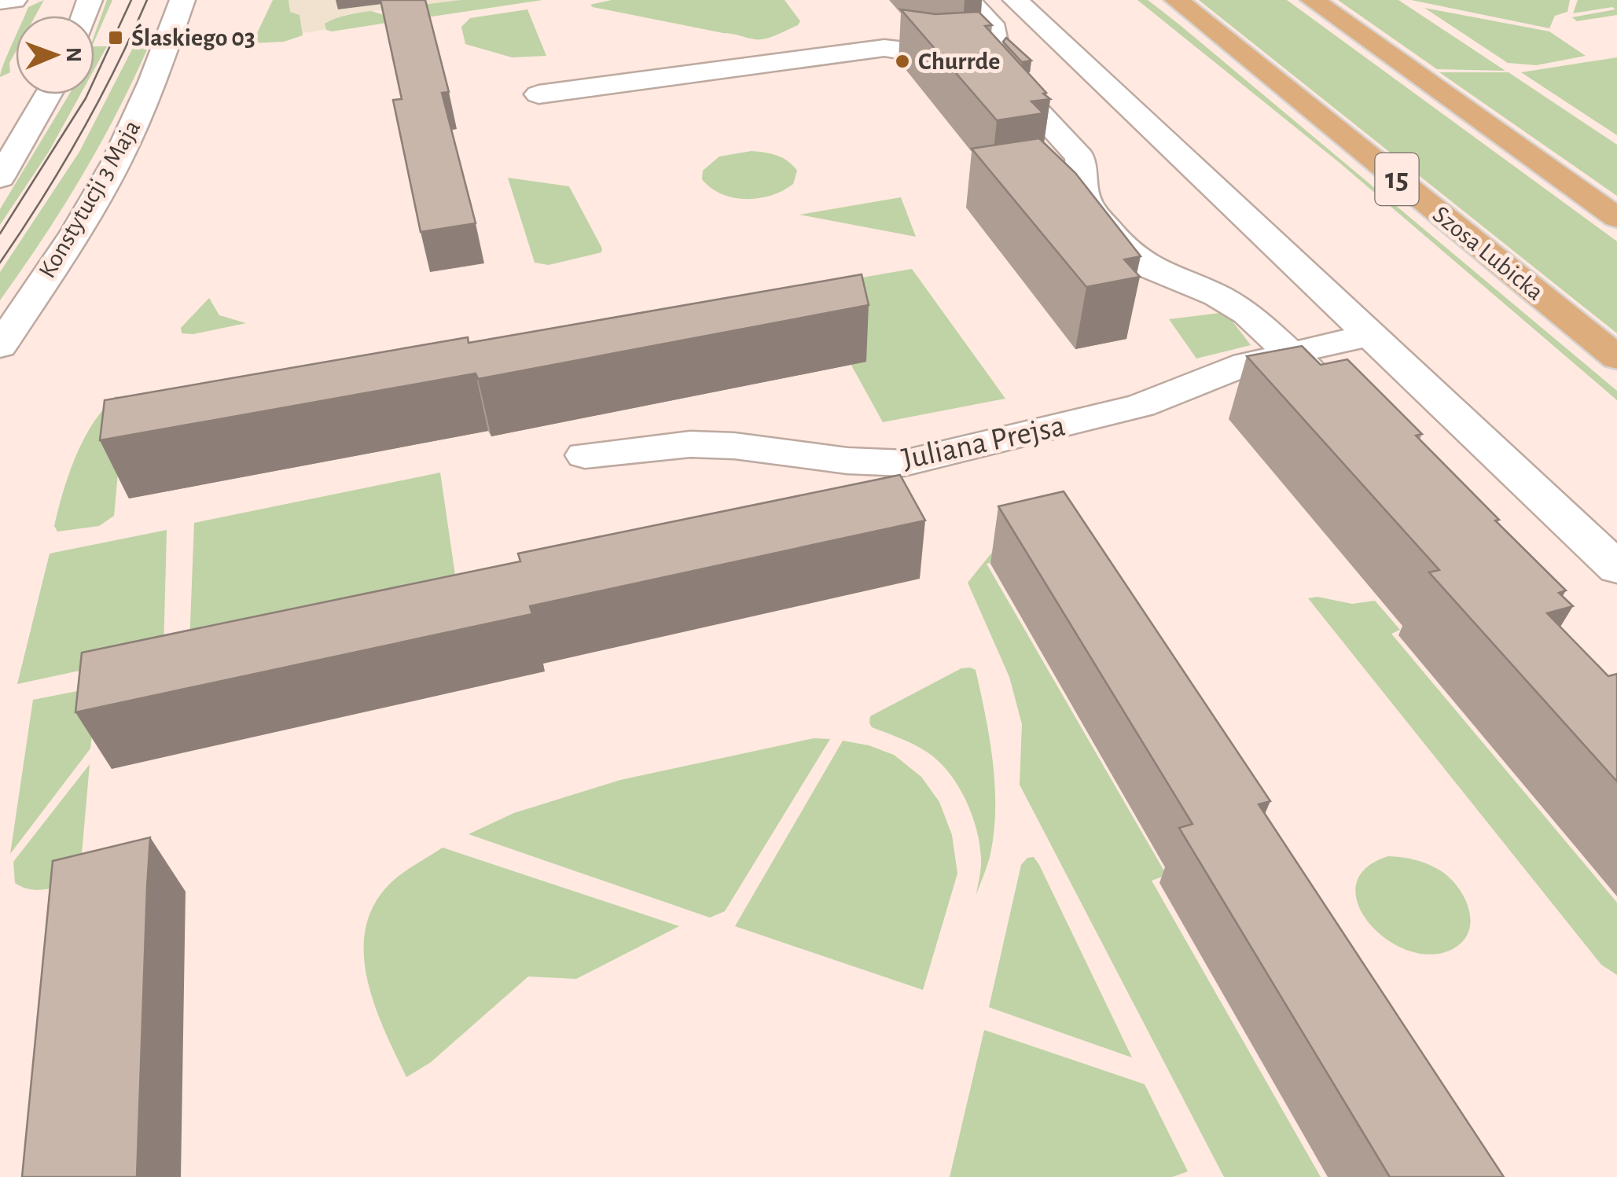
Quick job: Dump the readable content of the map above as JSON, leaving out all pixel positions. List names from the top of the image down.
{
  "streets": {
    "main road": ["15", "Szosa Lubicka"],
    "street": ["Konstytucji 3 Maja", "Juliana Prejsa"]
  },
  "places": {
    "transit": ["Ślaskiego 03"],
    "other": ["Churrde"]
  },
  "north": "right"
}
